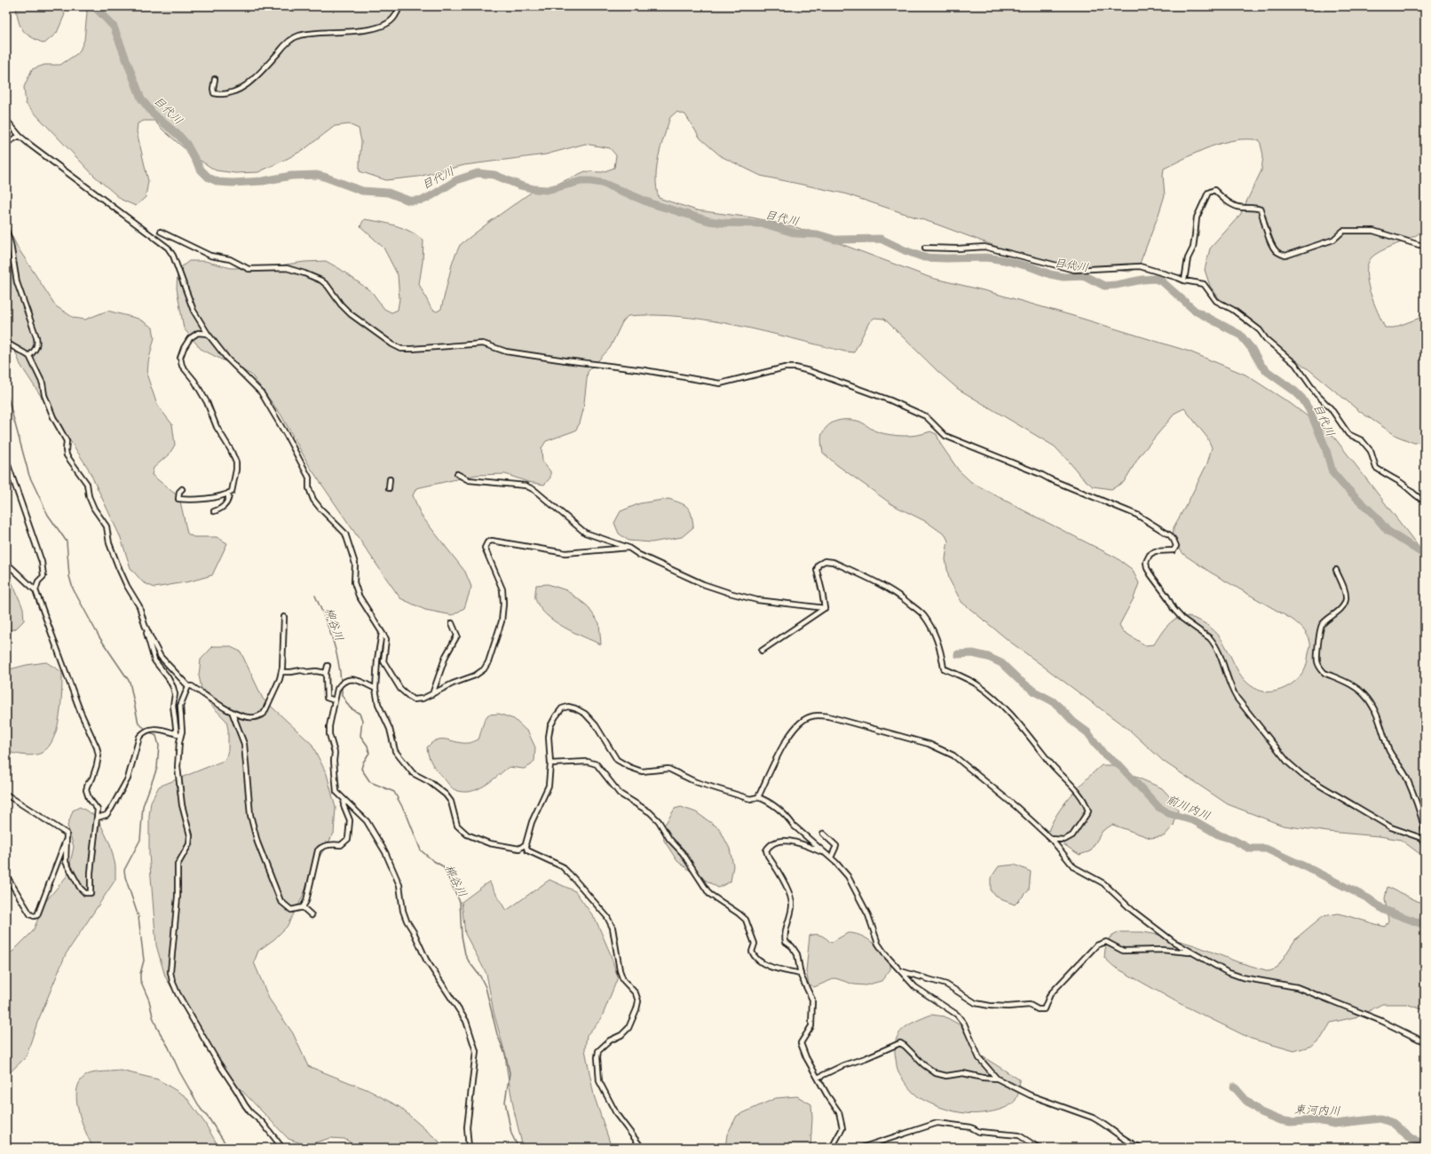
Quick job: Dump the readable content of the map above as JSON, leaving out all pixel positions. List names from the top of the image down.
{
  "water": [
    "目代川",
    "柳谷川",
    "前川内川",
    "東河内川"
  ]
}
